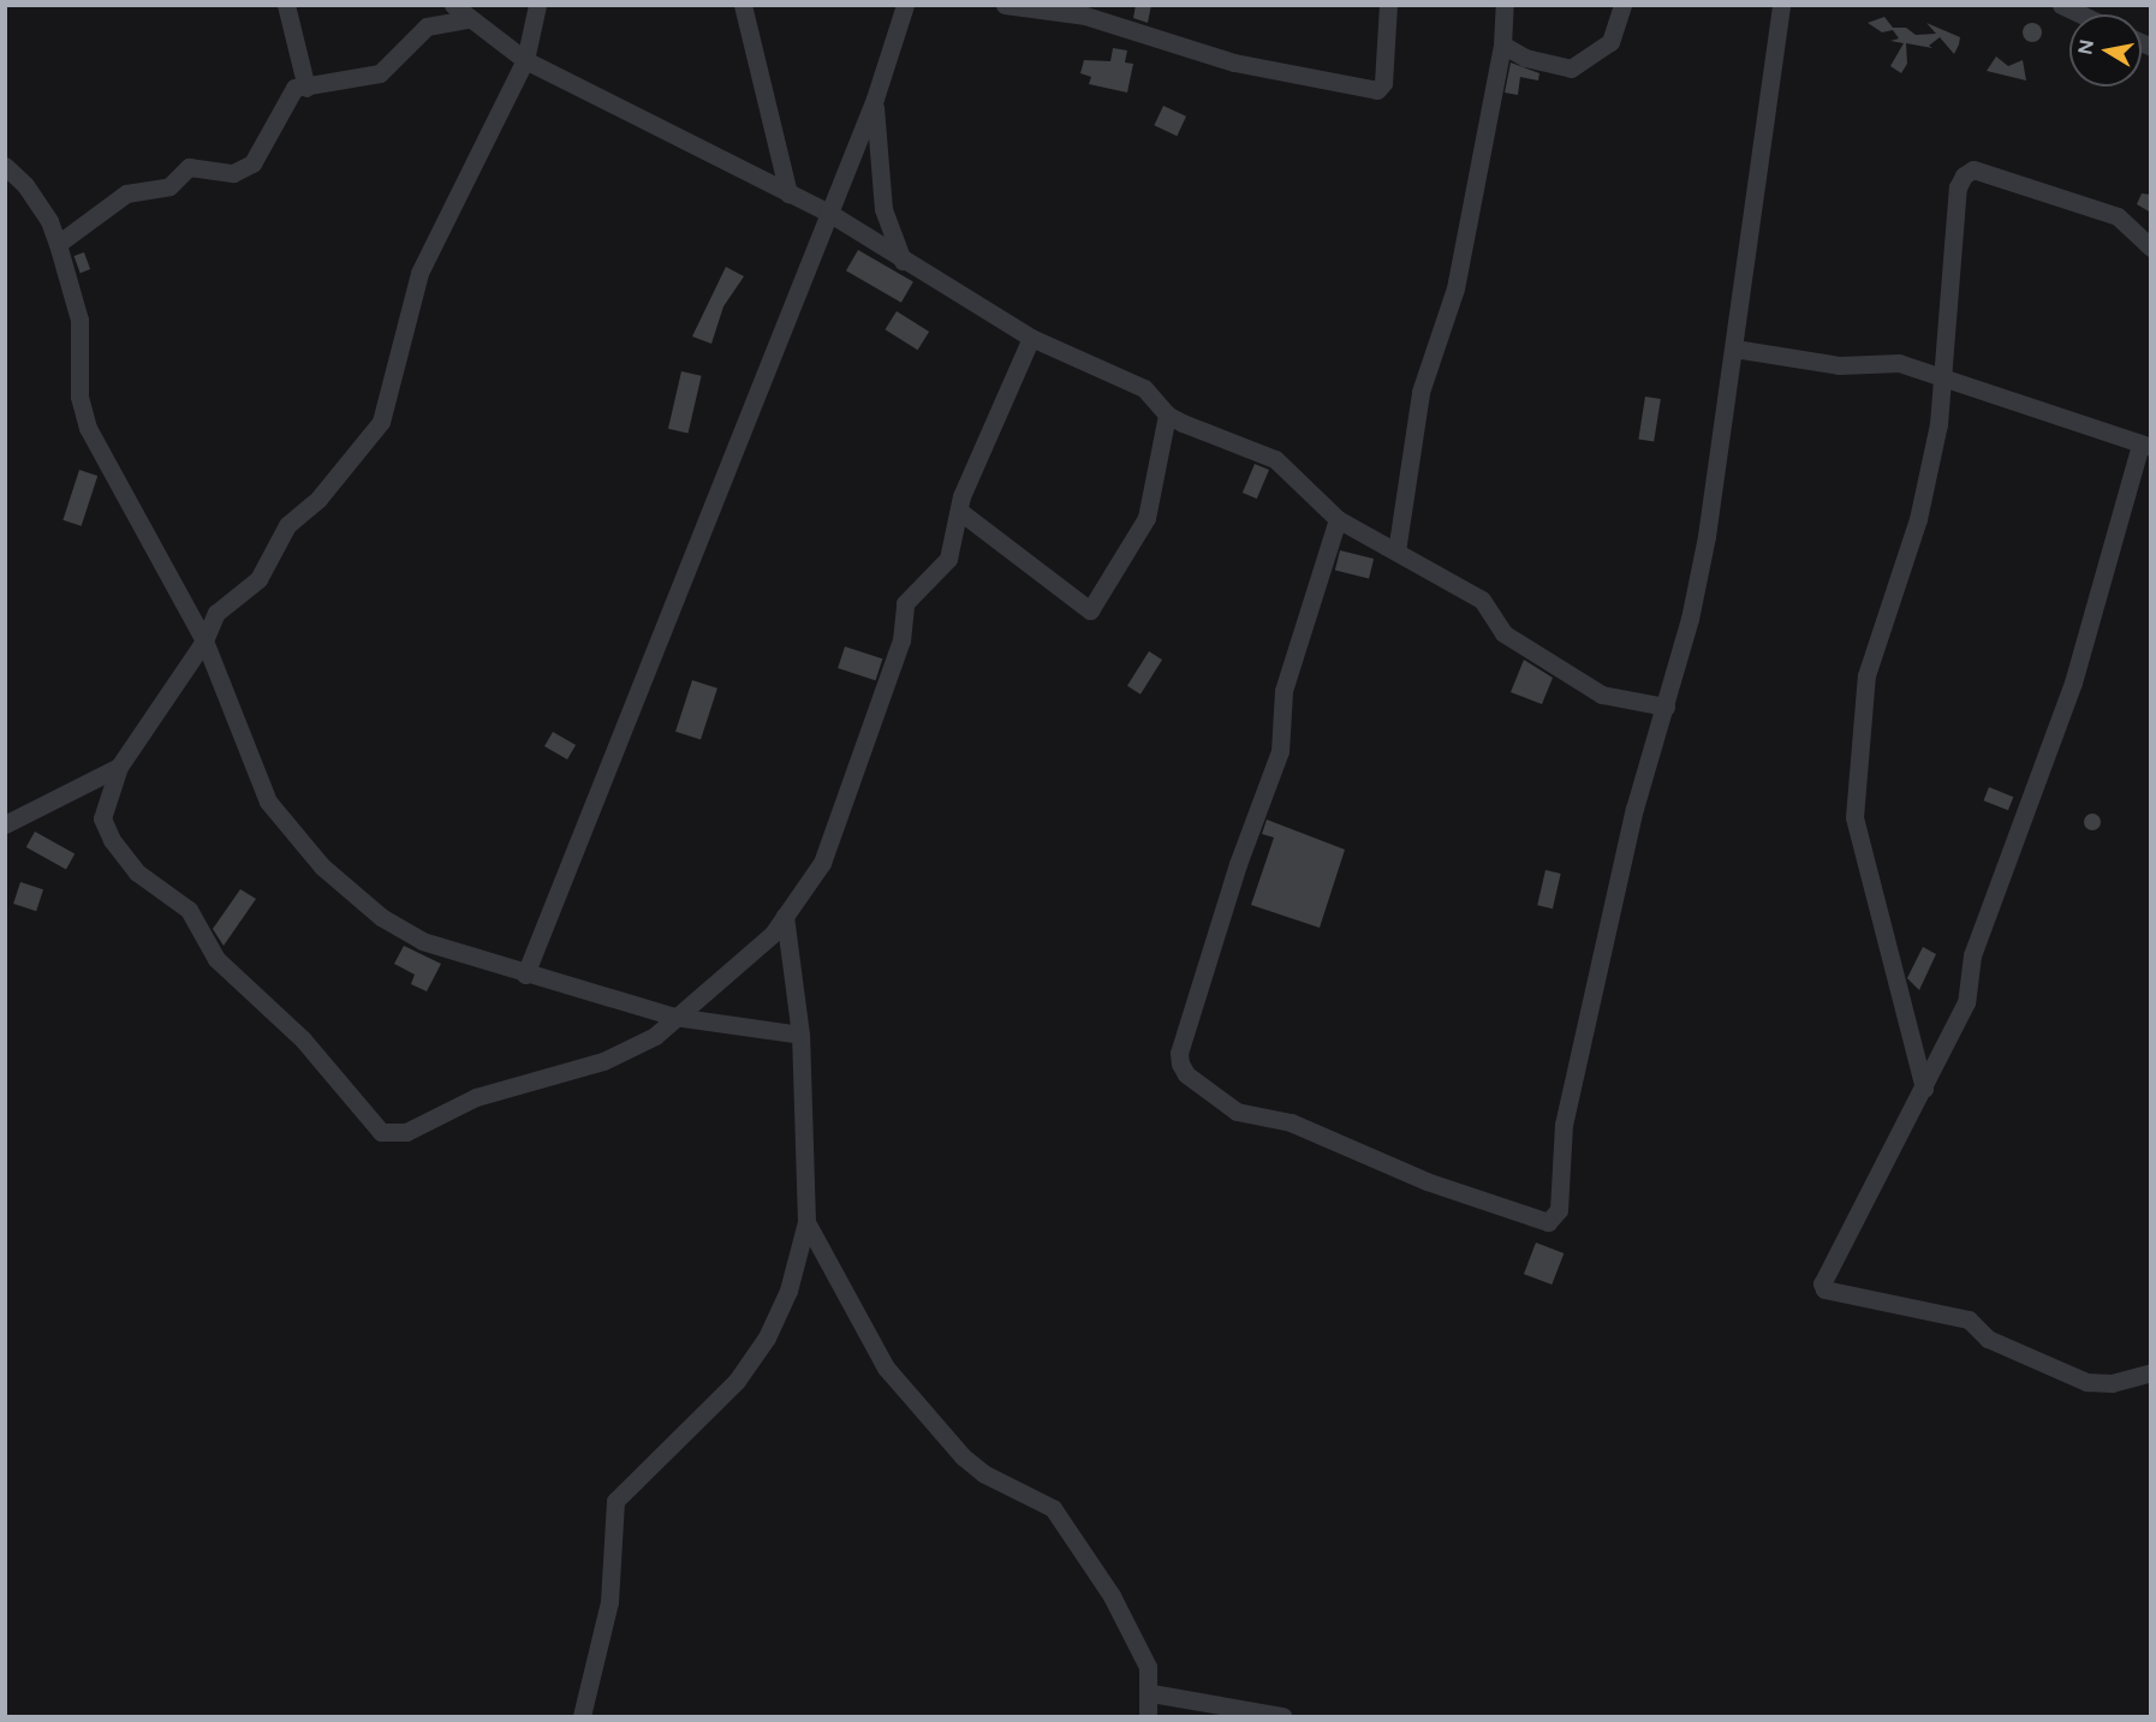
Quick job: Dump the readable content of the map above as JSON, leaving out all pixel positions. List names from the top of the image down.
{
  "north": "left"
}
